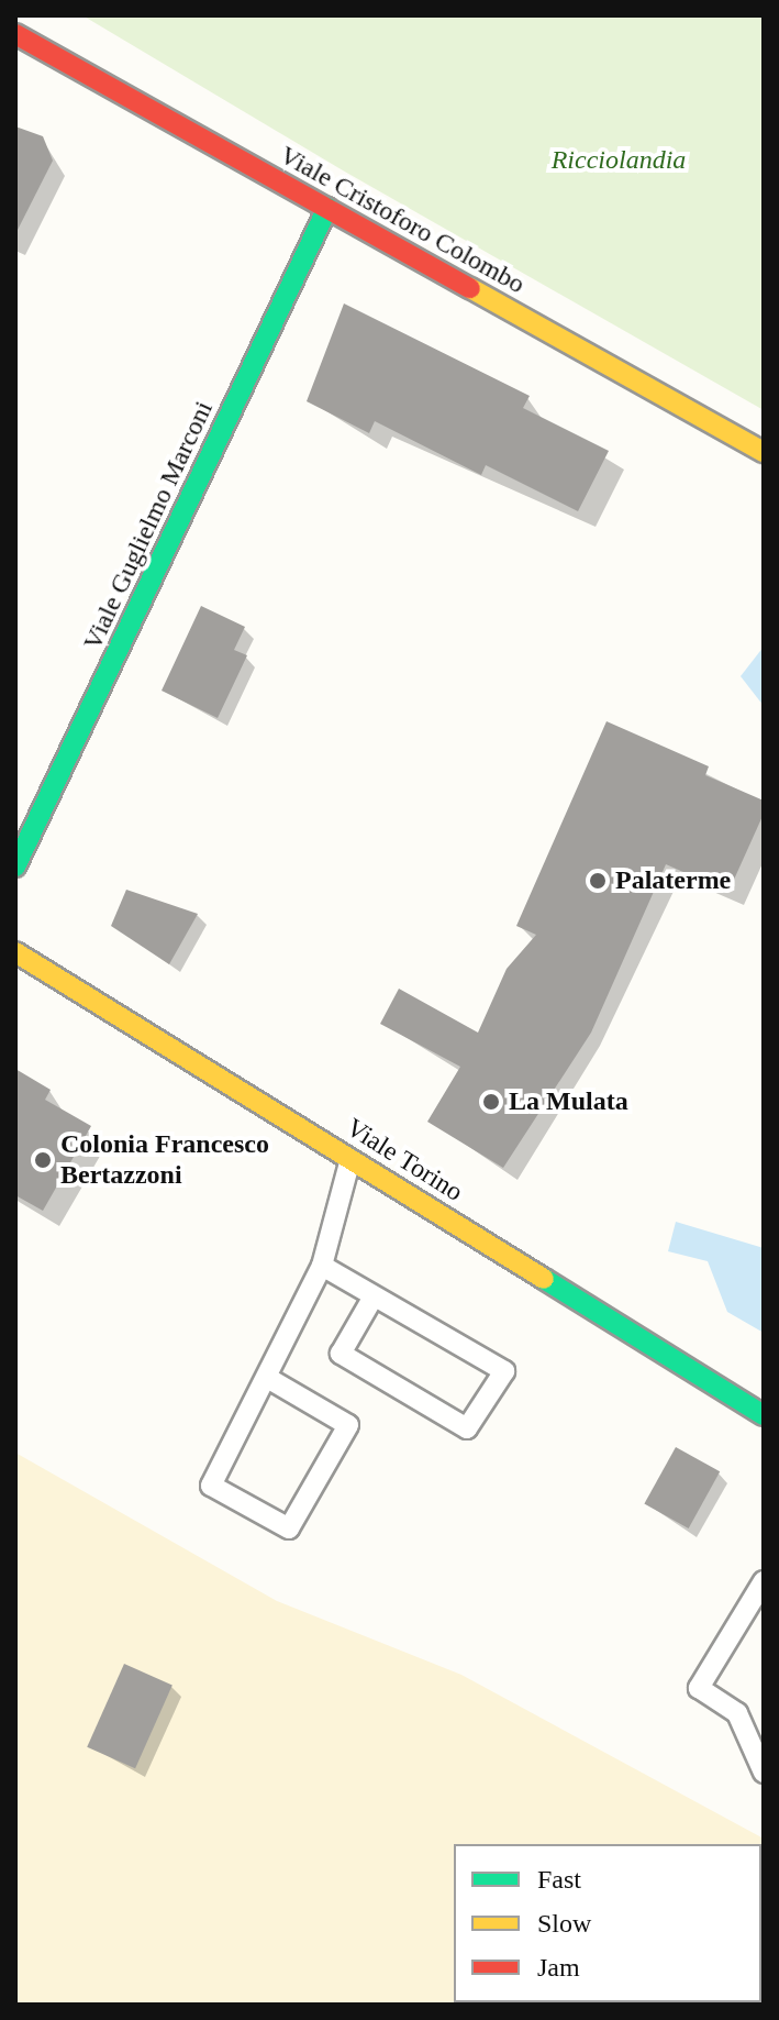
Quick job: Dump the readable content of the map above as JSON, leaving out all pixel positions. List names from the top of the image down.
{
  "streets": {
    "street": ["Viale Cristoforo Colombo", "Viale Guglielmo Marconi", "Viale Torino"]
  },
  "crossings": [
    ["Viale Cristoforo Colombo", "Viale Guglielmo Marconi"]
  ],
  "parks": ["Ricciolandia"],
  "places": ["Palaterme", "La Mulata", "Colonia Francesco Bertazzoni"],
  "legend": ["Fast", "Slow", "Jam"]
}
